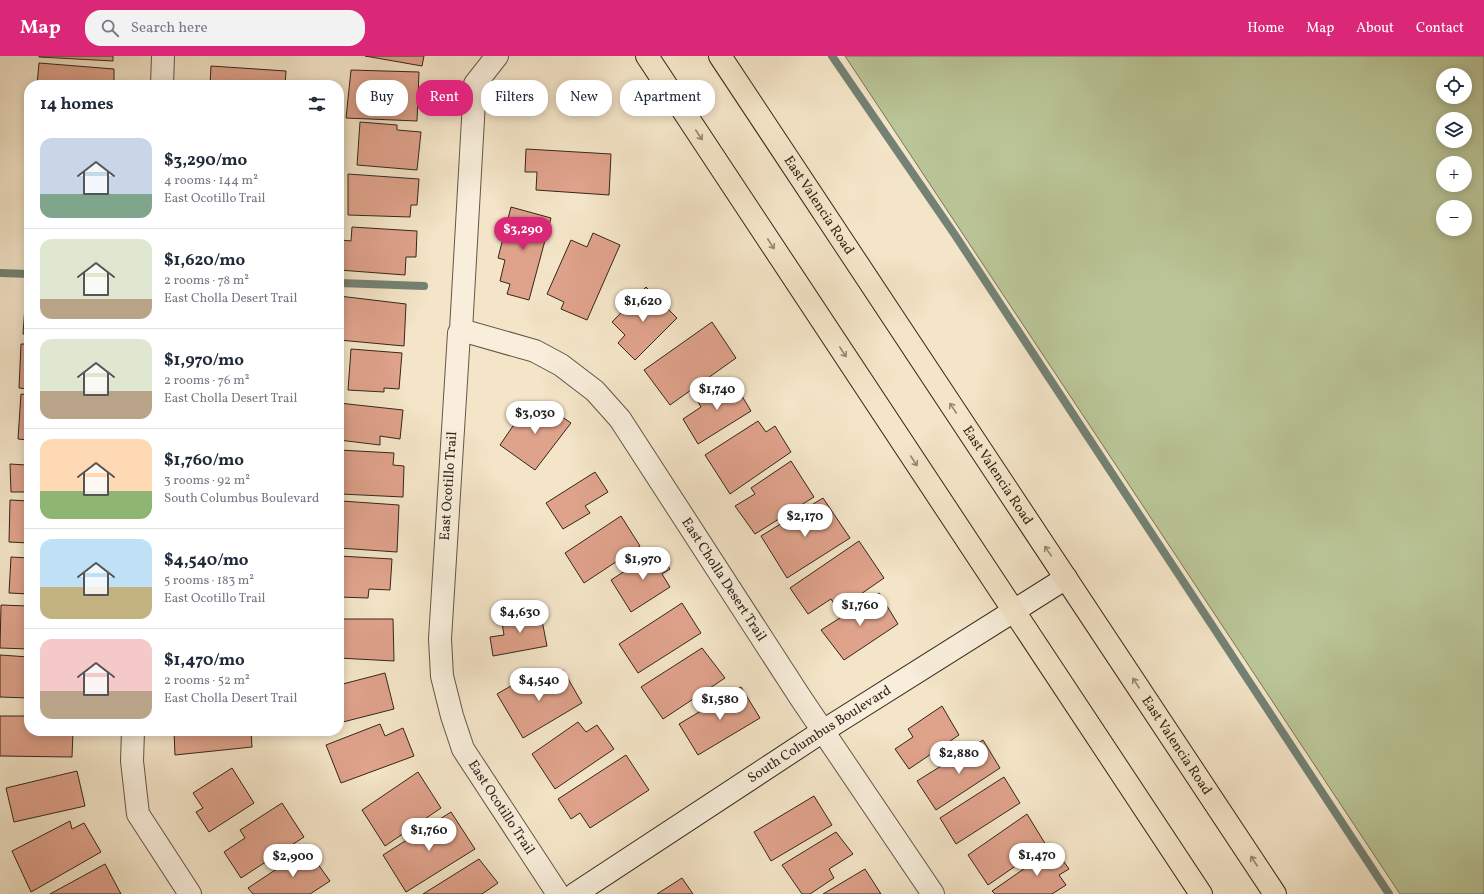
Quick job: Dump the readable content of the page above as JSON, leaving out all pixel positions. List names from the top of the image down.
{
  "streets": {
    "main road": ["East Valencia Road"],
    "street": ["East Ocotillo Trail", "East Cholla Desert Trail", "South Columbus Boulevard"]
  },
  "crossings": [
    ["East Valencia Road", "South Columbus Boulevard"],
    ["East Ocotillo Trail", "East Cholla Desert Trail"],
    ["East Cholla Desert Trail", "South Columbus Boulevard"]
  ],
  "page": {
    "header": "Map",
    "search": "Search here",
    "nav": [
      "Home",
      "Map",
      "About",
      "Contact"
    ],
    "map_buttons": ["+", "−"],
    "chip": [
      "Buy",
      "Rent",
      "Filters",
      "New",
      "Apartment"
    ],
    "heading": "14 homes",
    "list": [
      {
        "name": "$3,290/mo",
        "note": "4 rooms · 144 m² · East Ocotillo Trail"
      },
      {
        "name": "$1,620/mo",
        "note": "2 rooms · 78 m² · East Cholla Desert Trail"
      },
      {
        "name": "$1,970/mo",
        "note": "2 rooms · 76 m² · East Cholla Desert Trail"
      },
      {
        "name": "$1,760/mo",
        "note": "3 rooms · 92 m² · South Columbus Boulevard"
      },
      {
        "name": "$4,540/mo",
        "note": "5 rooms · 183 m² · East Ocotillo Trail"
      },
      {
        "name": "$1,470/mo",
        "note": "2 rooms · 52 m² · East Cholla Desert Trail"
      }
    ],
    "price": [
      "$3,290",
      "$1,620",
      "$1,740",
      "$3,030",
      "$2,170",
      "$1,970",
      "$1,760",
      "$4,630",
      "$4,540",
      "$1,580",
      "$2,880",
      "$1,760",
      "$1,470",
      "$2,900"
    ]
  }
}
